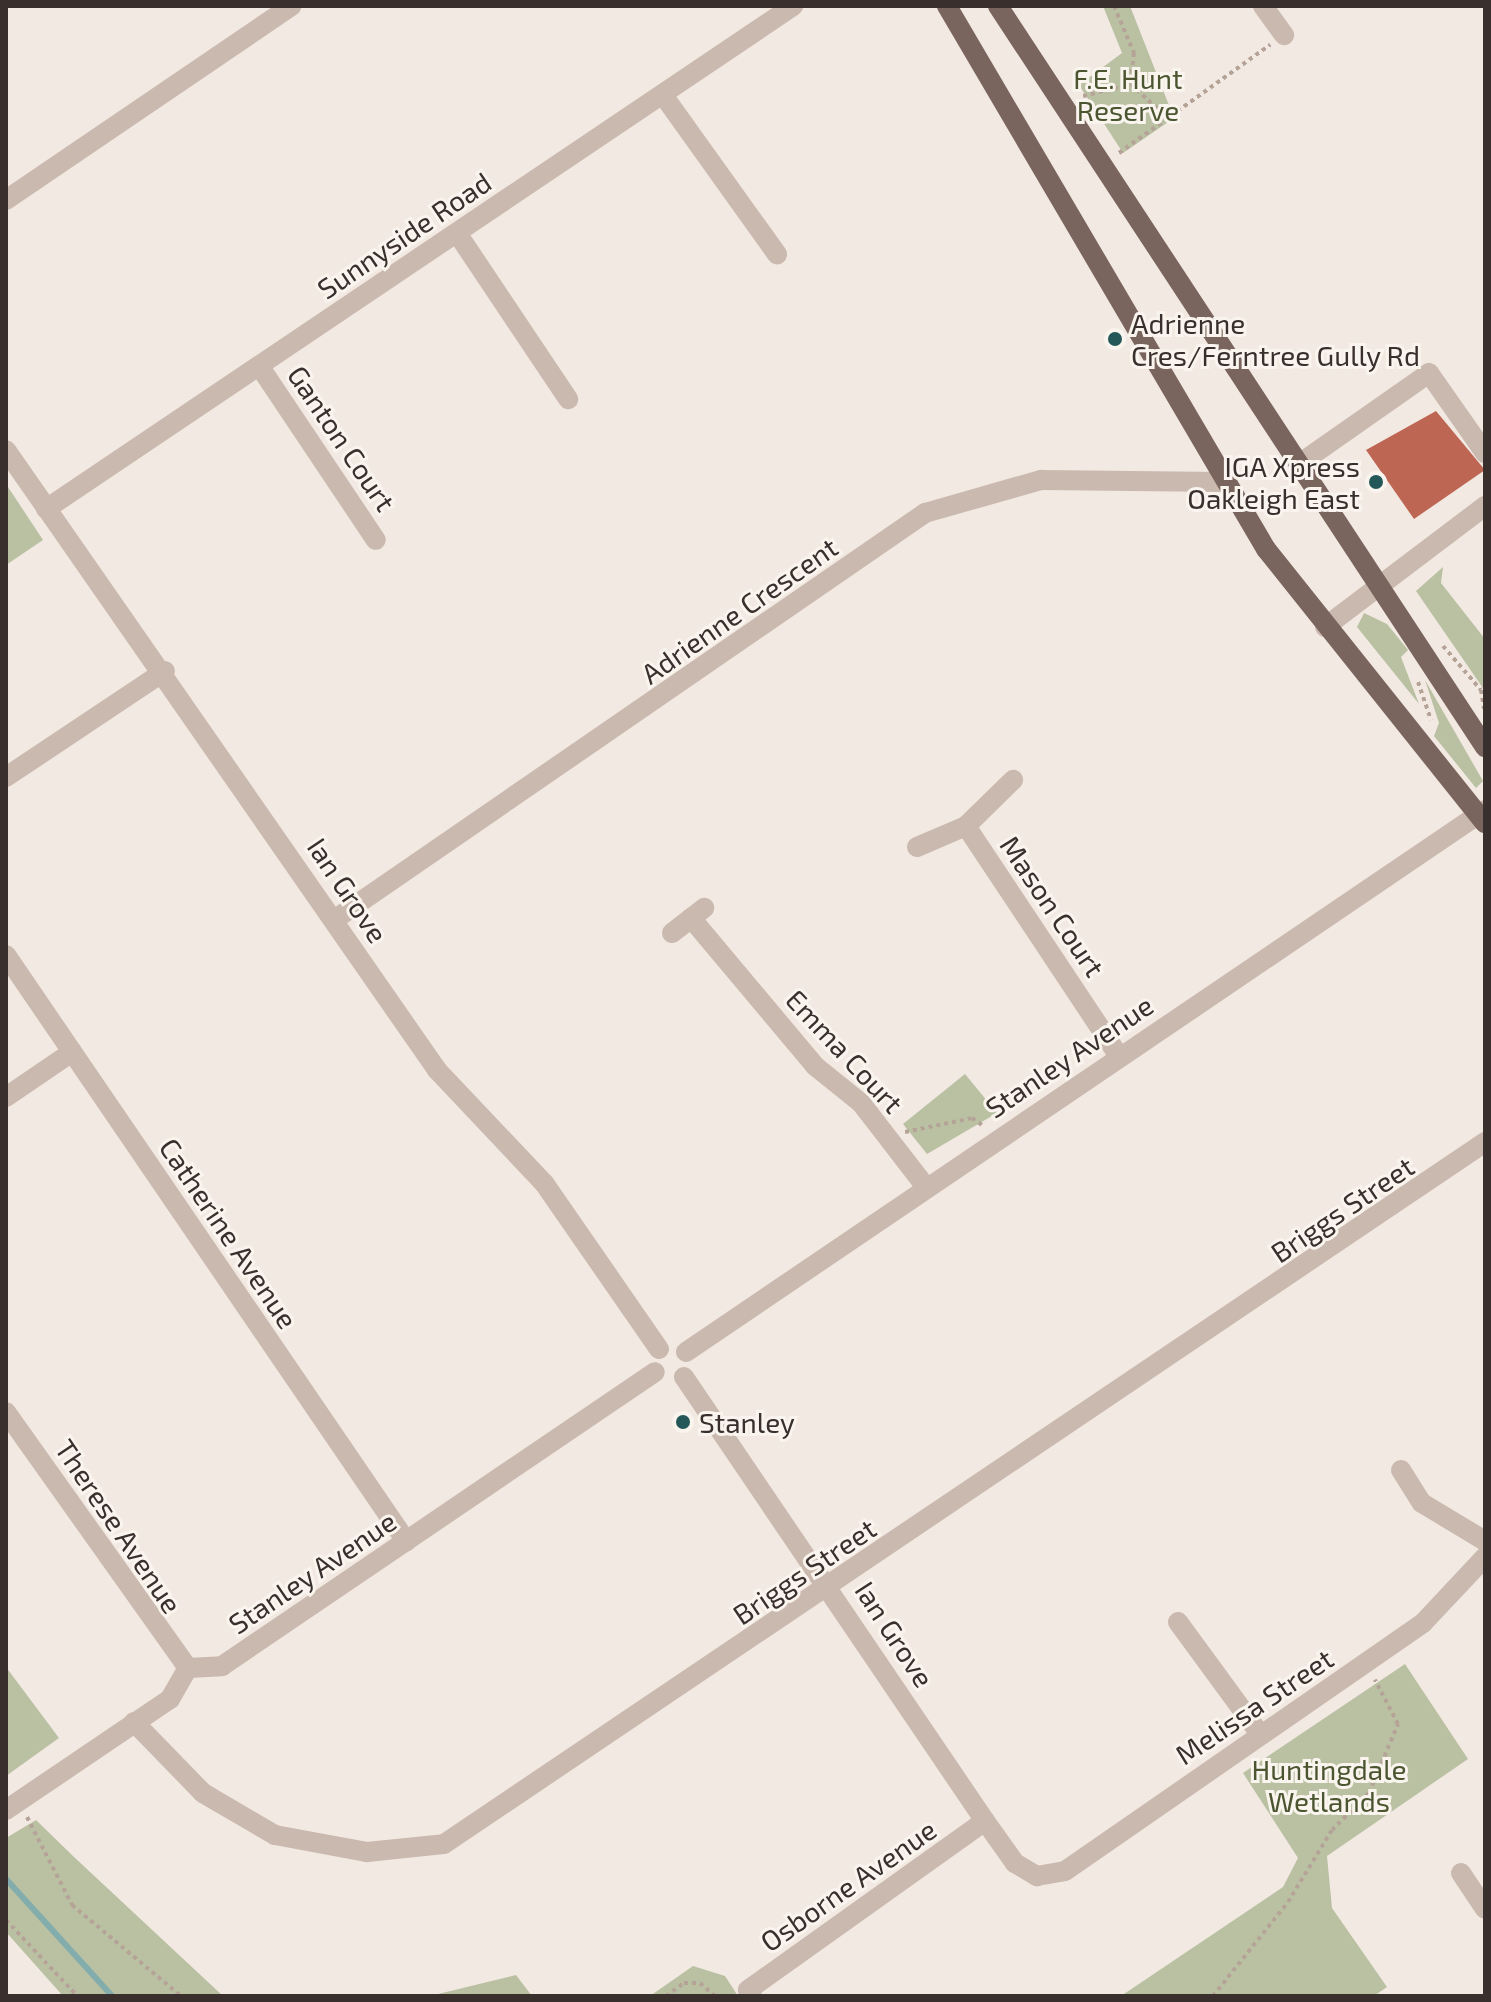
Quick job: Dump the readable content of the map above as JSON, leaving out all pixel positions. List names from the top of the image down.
{
  "streets": {
    "street": [
      "Sunnyside Road",
      "Ganton Court",
      "Adrienne Crescent",
      "Ian Grove",
      "Mason Court",
      "Emma Court",
      "Stanley Avenue",
      "Briggs Street",
      "Catherine Avenue",
      "Therese Avenue",
      "Melissa Street",
      "Osborne Avenue"
    ]
  },
  "crossings": [
    ["Sunnyside Road", "Ganton Court"],
    ["Sunnyside Road", "Ian Grove"],
    ["Adrienne Crescent", "Ian Grove"],
    ["Ian Grove", "Briggs Street"],
    ["Ian Grove", "Melissa Street"],
    ["Ian Grove", "Osborne Avenue"],
    ["Mason Court", "Stanley Avenue"],
    ["Emma Court", "Stanley Avenue"],
    ["Stanley Avenue", "Catherine Avenue"],
    ["Stanley Avenue", "Therese Avenue"]
  ],
  "parks": ["F.E. Hunt Reserve", "Huntingdale Wetlands"],
  "places": ["Adrienne Cres/Ferntree Gully Rd", "IGA Xpress Oakleigh East", "Stanley"]
}
